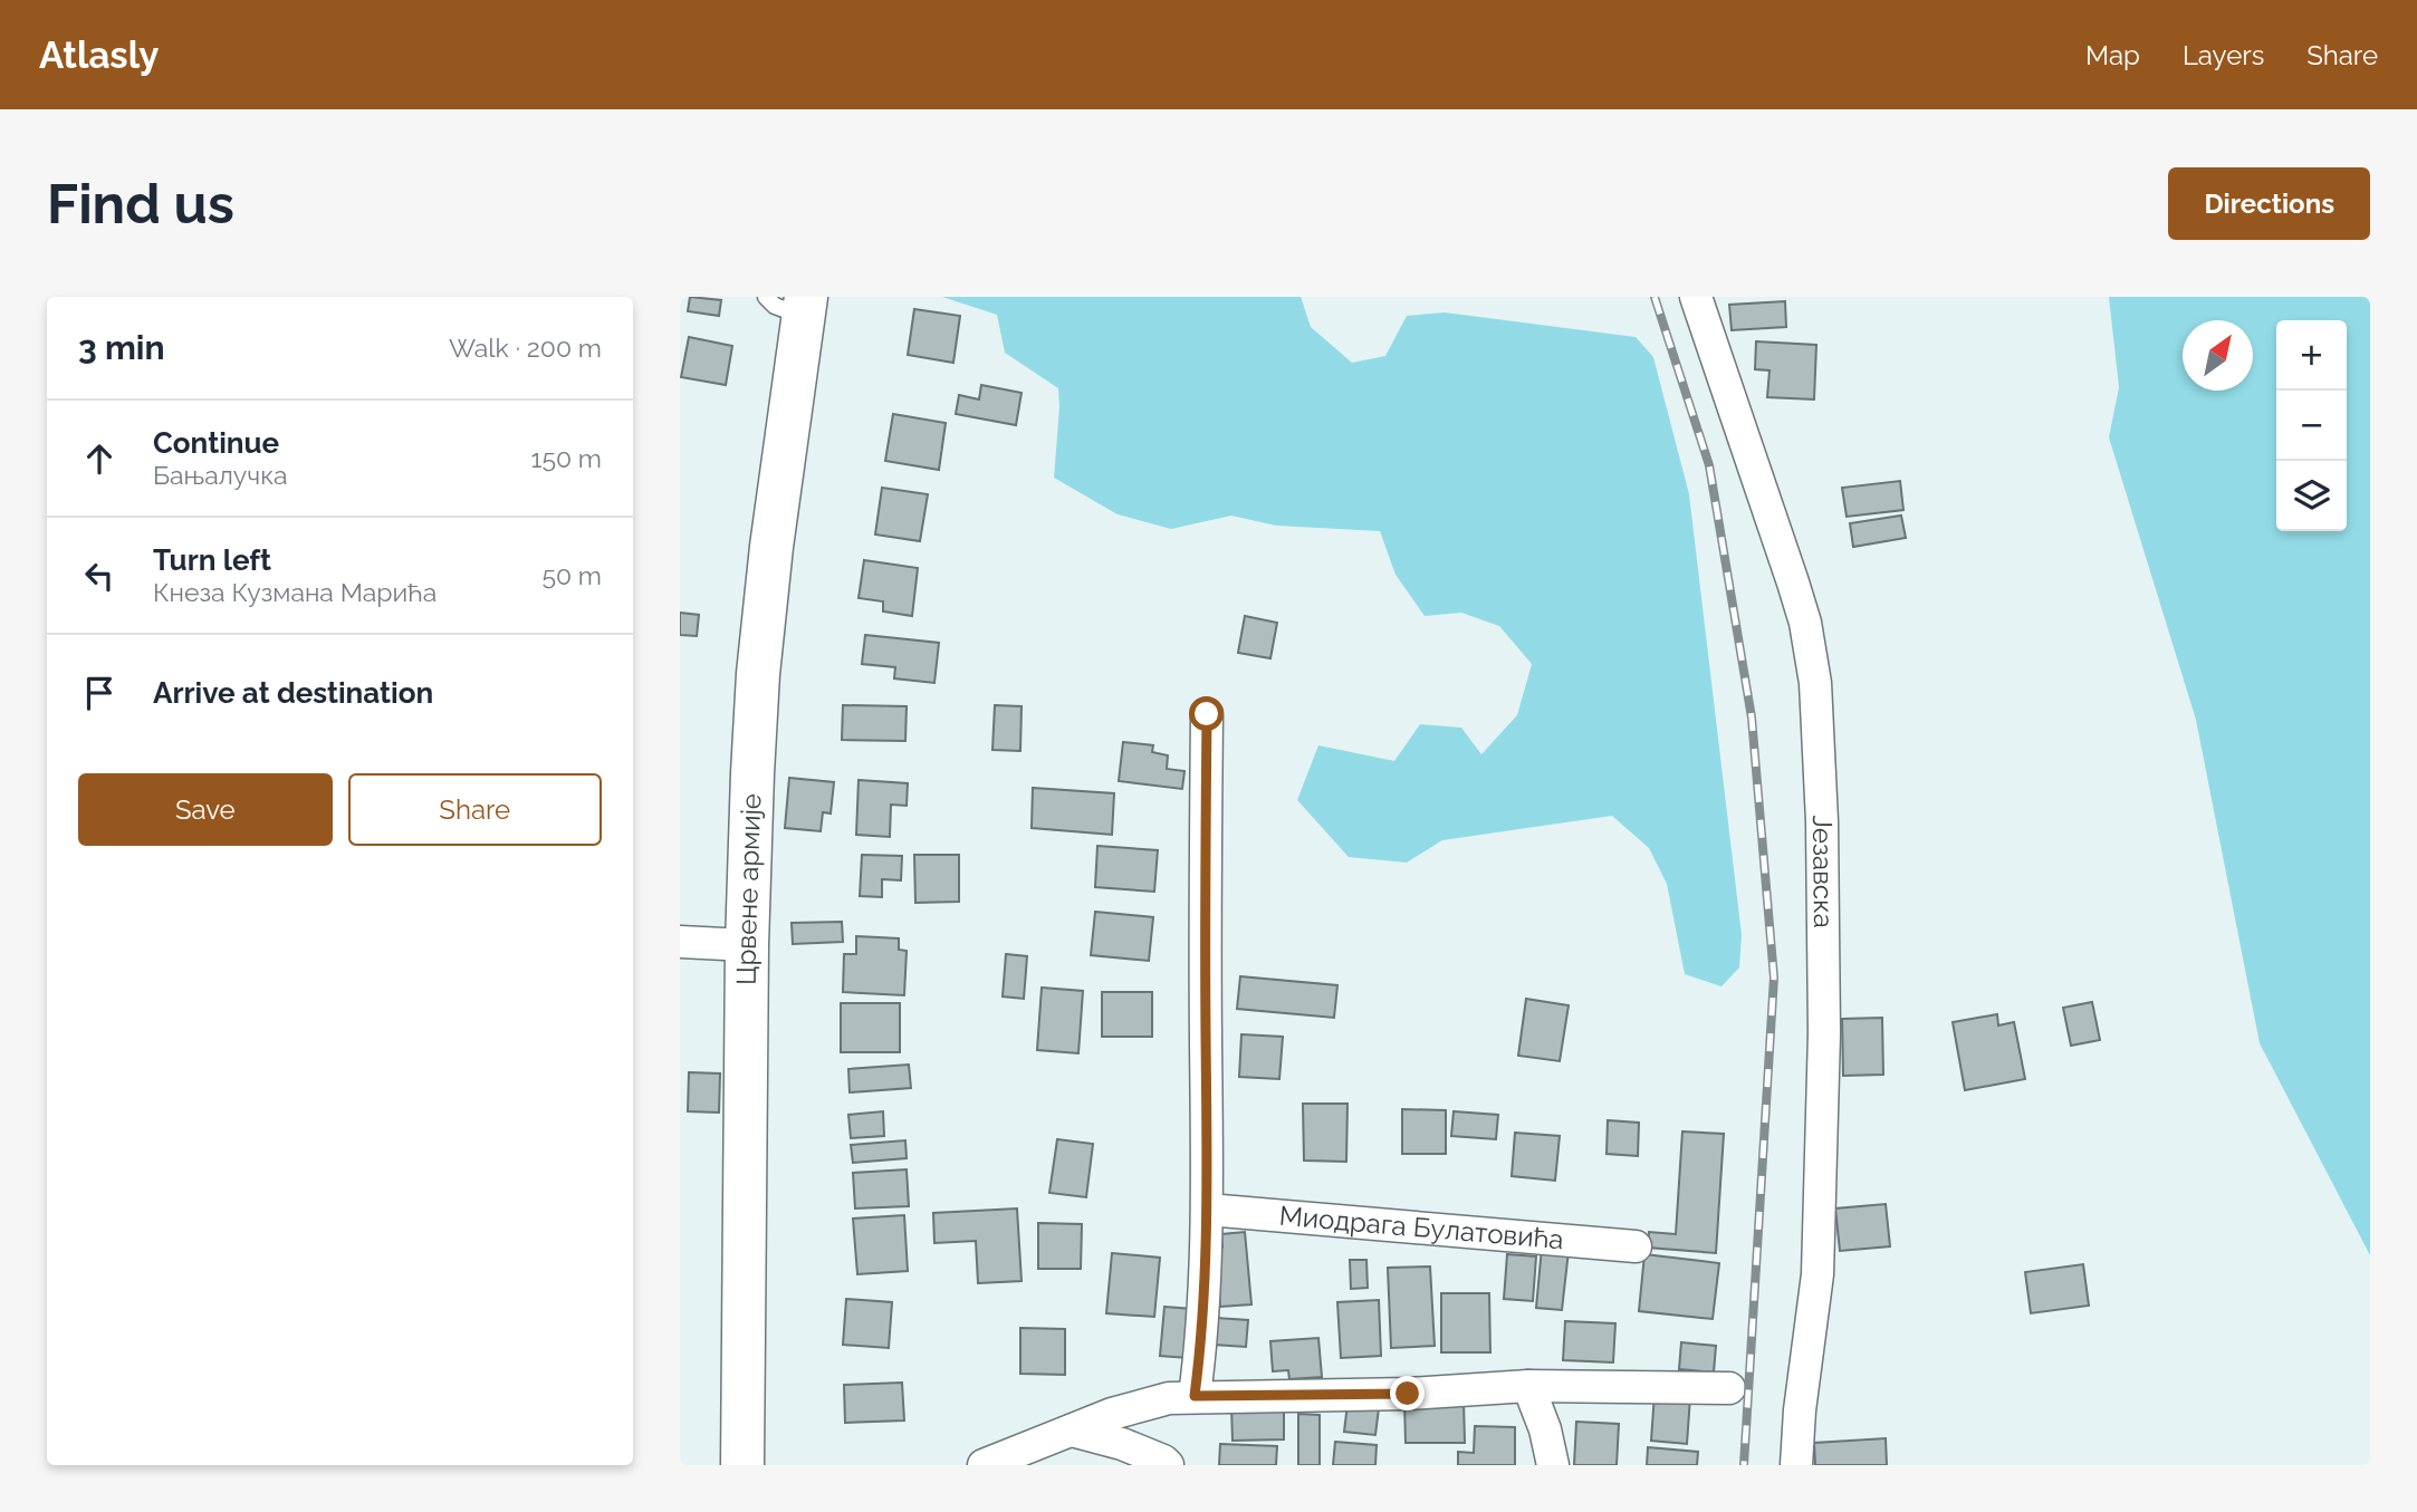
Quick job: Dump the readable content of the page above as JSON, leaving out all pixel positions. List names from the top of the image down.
{
  "streets": {
    "main road": ["Црвене армије"],
    "street": ["Језавска", "Миодрага Булатовића"]
  },
  "north": "top right",
  "page": {
    "header": "Atlasly",
    "nav": ["Map", "Layers", "Share"],
    "buttons": [
      "Directions",
      ["Save", "Share"]
    ],
    "title": "Find us",
    "heading": ["3 min", "Walk · 200 m"],
    "map_buttons": ["+", "−"],
    "list": [
      ["Continue", "Бањалучка", "150 m"],
      ["Turn left", "Кнеза Кузмана Марића", "50 m"],
      "Arrive at destination"
    ]
  }
}
